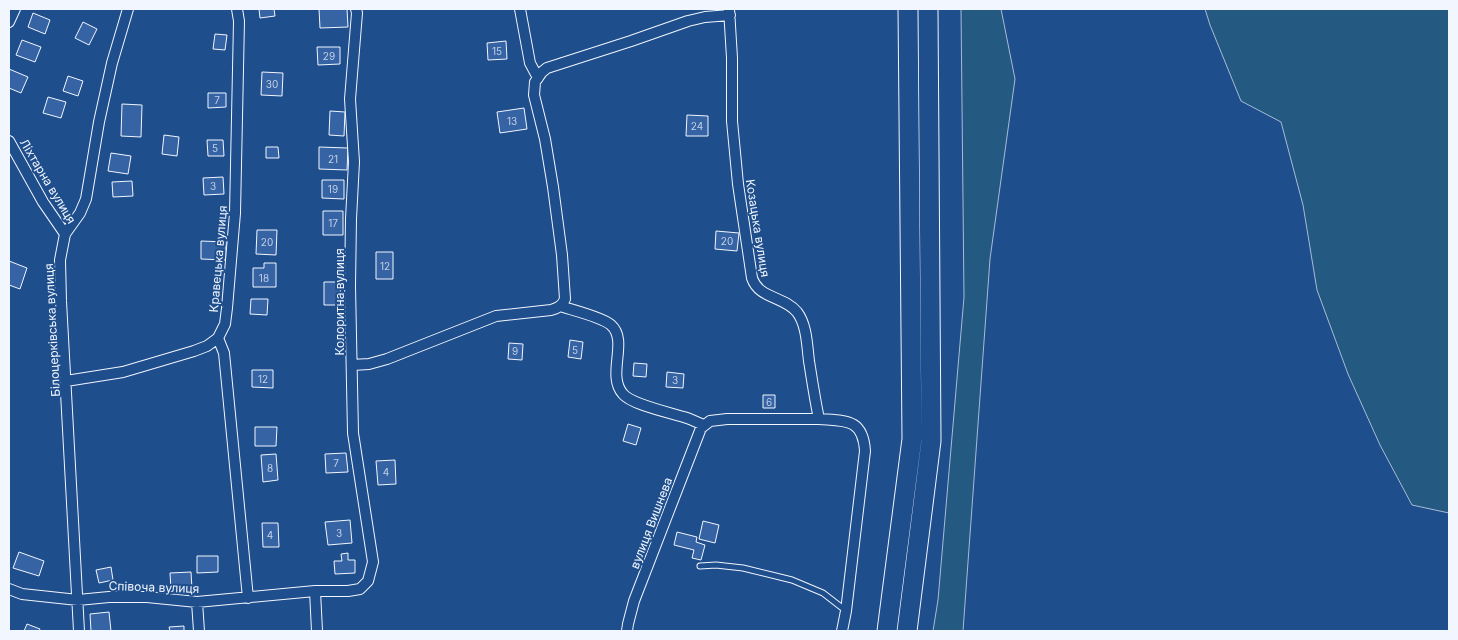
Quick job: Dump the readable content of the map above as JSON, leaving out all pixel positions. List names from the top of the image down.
{
  "streets": {
    "street": [
      "Ліхтарна вулиця",
      "Козацька вулиця",
      "Кравецька вулиця",
      "Колоритна вулиця",
      "Білоцерківська вулиця",
      "вулиця Вишнева",
      "Співоча вулиця"
    ]
  },
  "crossings": [
    ["Ліхтарна вулиця", "Білоцерківська вулиця"],
    ["Колоритна вулиця", "Співоча вулиця"],
    ["Білоцерківська вулиця", "Співоча вулиця"]
  ],
  "house_numbers": [
    "15",
    "29",
    "30",
    "7",
    "13",
    "24",
    "5",
    "21",
    "3",
    "19",
    "17",
    "20",
    "20",
    "12",
    "18",
    "5",
    "9",
    "12",
    "3",
    "6",
    "7",
    "8",
    "4",
    "3",
    "4"
  ]
}
